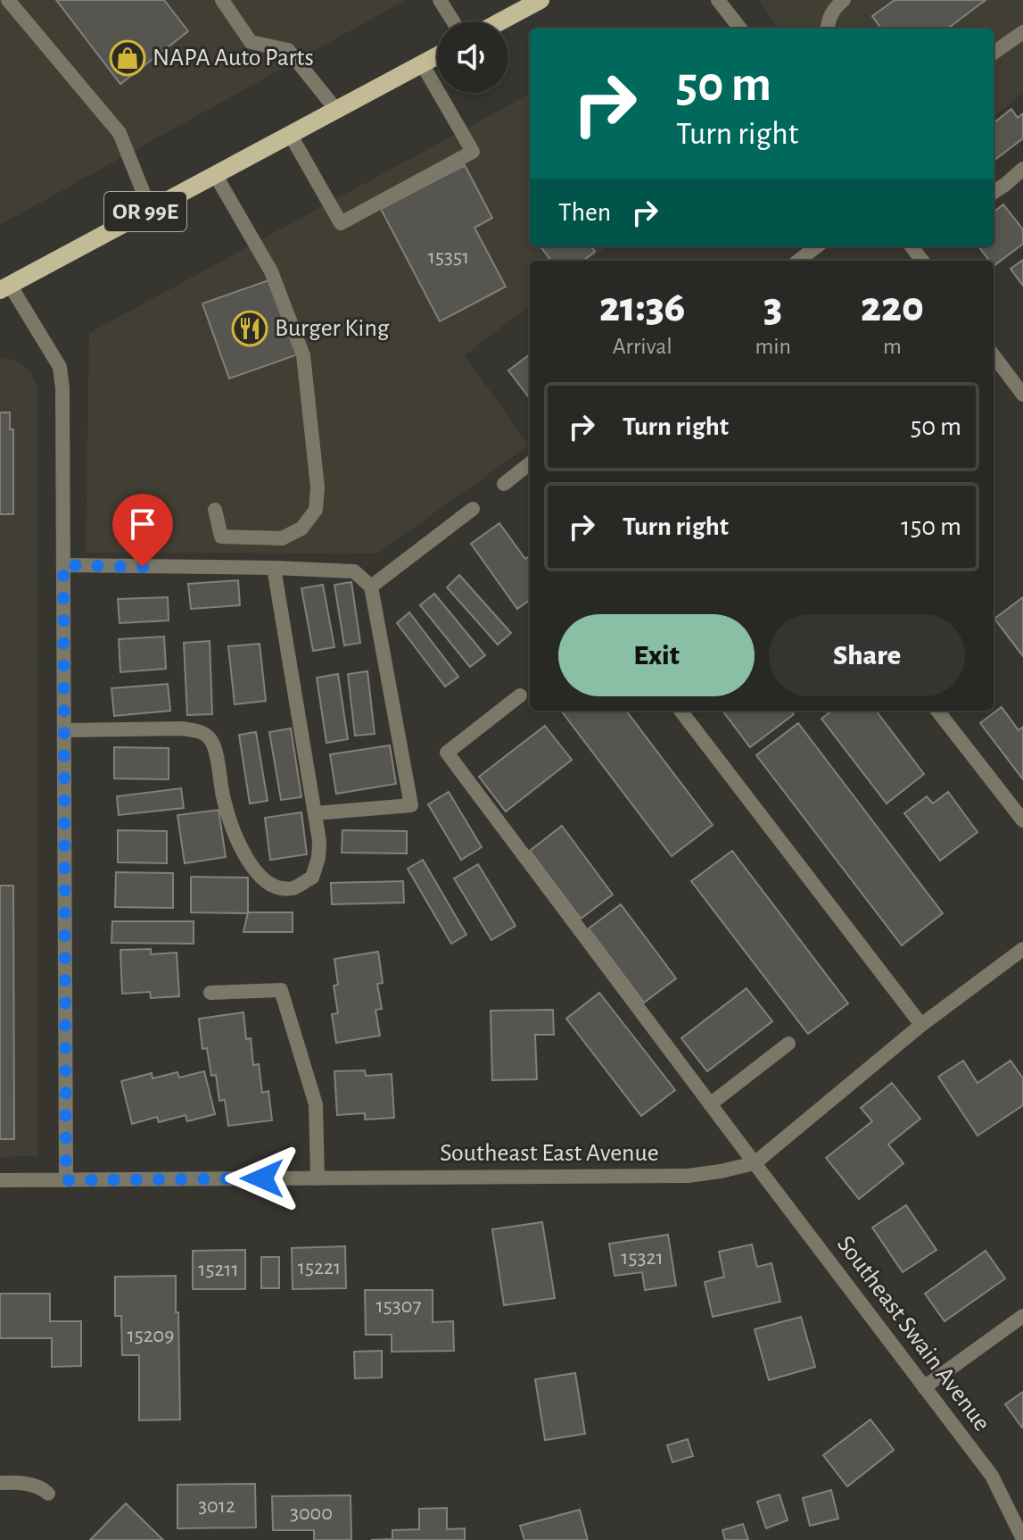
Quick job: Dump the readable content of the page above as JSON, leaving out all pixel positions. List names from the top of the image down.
{
  "streets": {
    "main road": ["OR 99E"],
    "street": ["Southeast East Avenue", "Southeast Swain Avenue"]
  },
  "crossings": [
    ["Southeast East Avenue", "Southeast Swain Avenue"]
  ],
  "places": {
    "shop": ["NAPA Auto Parts"],
    "restaurant": ["Burger King"]
  },
  "house_numbers": [
    "15351",
    "15321",
    "15221",
    "15211",
    "15307",
    "15209",
    "3012",
    "3000"
  ],
  "page": {
    "turn": ["50 m", "Turn right"],
    "then": "Then",
    "eta": [
      "21:36",
      "Arrival",
      "3",
      "min",
      "220",
      "m"
    ],
    "list": [
      {
        "name": "Turn right",
        "value": "50 m"
      },
      {
        "name": "Turn right",
        "value": "150 m"
      }
    ],
    "buttons": ["Exit", "Share"]
  }
}
